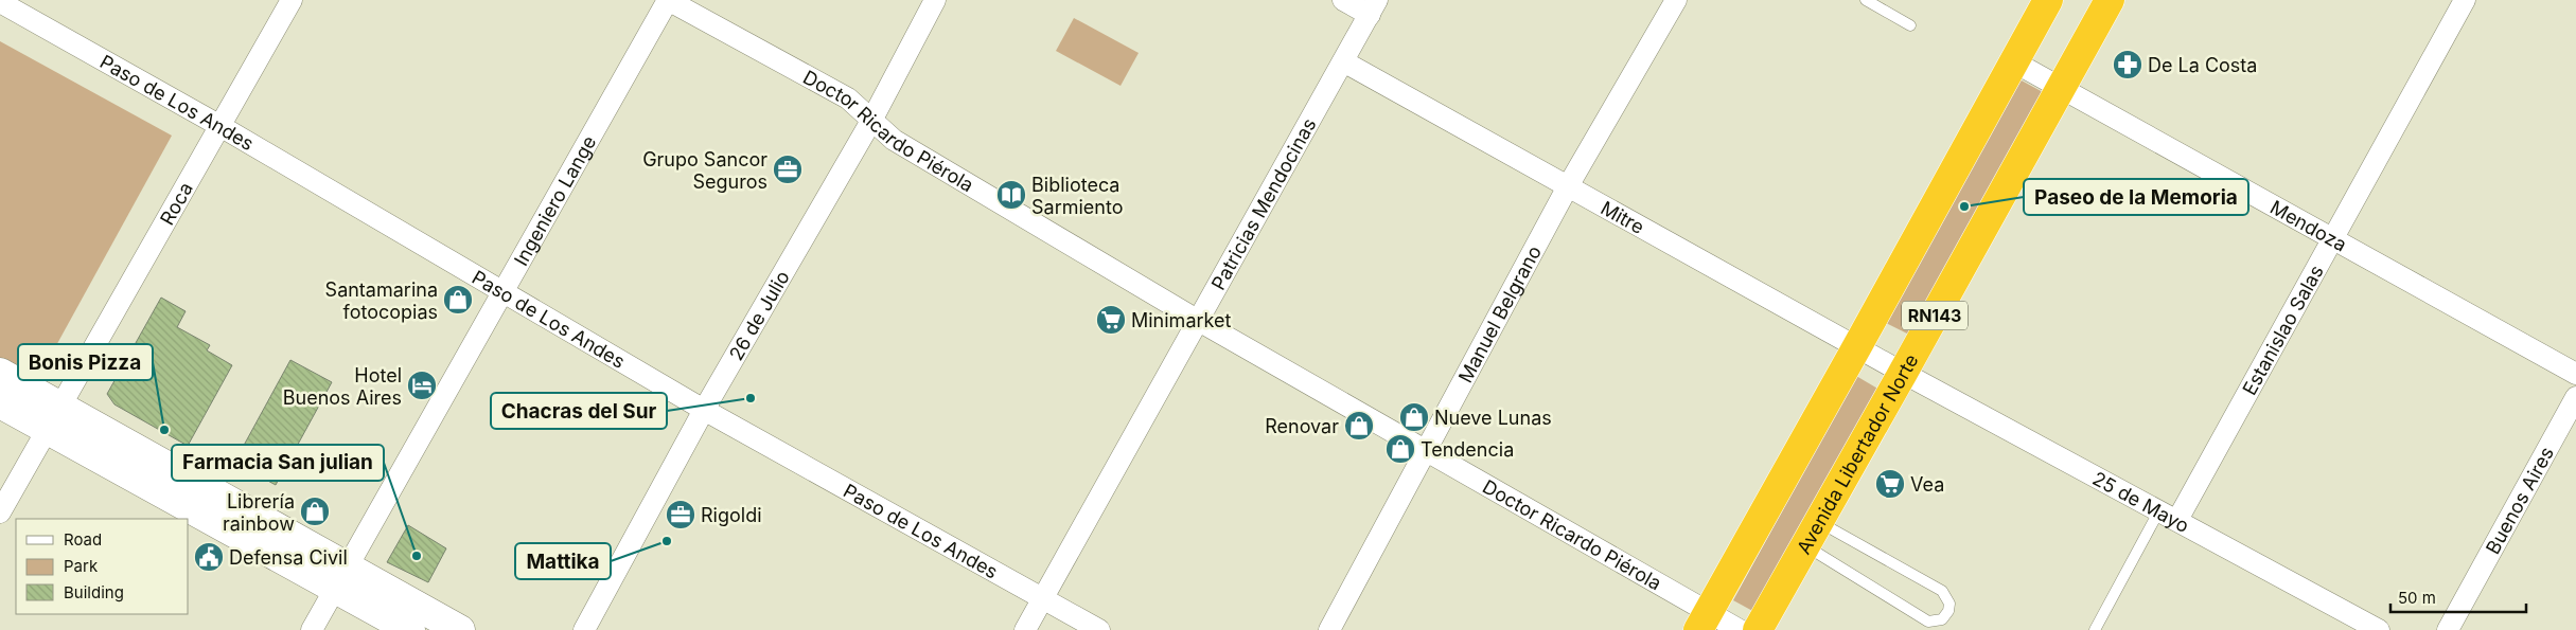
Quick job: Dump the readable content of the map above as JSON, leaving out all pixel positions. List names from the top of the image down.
{
  "streets": {
    "highway": ["RN143", "Avenida Libertador Norte"],
    "street": [
      "Paso de Los Andes",
      "Doctor Ricardo Piérola",
      "Ingeniero Lange",
      "Roca",
      "Patricias Mendocinas",
      "Mitre",
      "Mendoza",
      "Manuel Belgrano",
      "26 de Julio",
      "Estanislao Salas",
      "Buenos Aires",
      "25 de Mayo"
    ]
  },
  "crossings": [
    ["Paso de Los Andes", "Ingeniero Lange"],
    ["Paso de Los Andes", "Roca"],
    ["Paso de Los Andes", "Patricias Mendocinas"],
    ["Paso de Los Andes", "26 de Julio"],
    ["Doctor Ricardo Piérola", "Ingeniero Lange"],
    ["Doctor Ricardo Piérola", "Patricias Mendocinas"],
    ["Doctor Ricardo Piérola", "Manuel Belgrano"],
    ["Doctor Ricardo Piérola", "26 de Julio"],
    ["Doctor Ricardo Piérola", "RN143"],
    ["Patricias Mendocinas", "Mitre"],
    ["Mitre", "Manuel Belgrano"],
    ["Mitre", "RN143"],
    ["Mitre", "Avenida Libertador Norte"],
    ["Mitre", "25 de Mayo"],
    ["Mendoza", "RN143"],
    ["Mendoza", "Estanislao Salas"],
    ["Mendoza", "Avenida Libertador Norte"],
    ["Estanislao Salas", "25 de Mayo"],
    ["Avenida Libertador Norte", "25 de Mayo"]
  ],
  "places": {
    "pharmacy": ["De La Costa"],
    "office": ["Grupo Sancor Seguros", "Rigoldi"],
    "library": ["Biblioteca Sarmiento"],
    "other": [
      "Paseo de la Memoria",
      "Chacras del Sur",
      "Bonis Pizza",
      "Mattika",
      "Farmacia San julian"
    ],
    "shop": [
      "Santamarina fotocopias",
      "Nueve Lunas",
      "Renovar",
      "Tendencia",
      "Librería rainbow"
    ],
    "supermarket": ["Minimarket", "Vea"],
    "hotel": ["Hotel Buenos Aires"],
    "public building": ["Defensa Civil"]
  },
  "legend": ["Road", "Park", "Building"],
  "scale_bar": "50 m"
}
